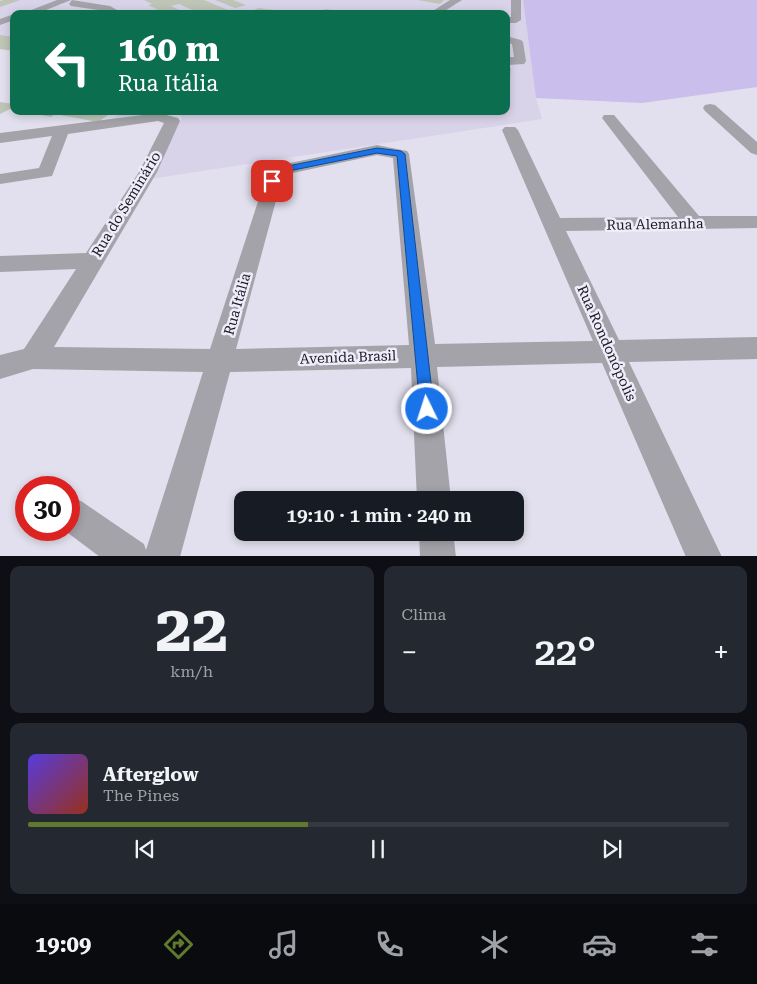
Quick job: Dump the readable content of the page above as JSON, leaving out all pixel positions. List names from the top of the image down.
{
  "streets": {
    "street": [
      "Rua do Seminário",
      "Rua Alemanha",
      "Rua Itália",
      "Rua Rondonópolis",
      "Avenida Brasil"
    ]
  },
  "crossings": [
    ["Rua do Seminário", "Avenida Brasil"],
    ["Rua Alemanha", "Rua Rondonópolis"],
    ["Rua Itália", "Avenida Brasil"],
    ["Rua Rondonópolis", "Avenida Brasil"]
  ],
  "page": {
    "turn": ["160 m", "Rua Itália"],
    "limit": "30",
    "trip": "19:10 · 1 min · 240 m",
    "tile": [
      ["22", "km/h"],
      "Clima"
    ],
    "heat": ["−", "22°", "+"],
    "song": ["Afterglow", "The Pines"],
    "tabs": "19:09"
  }
}
